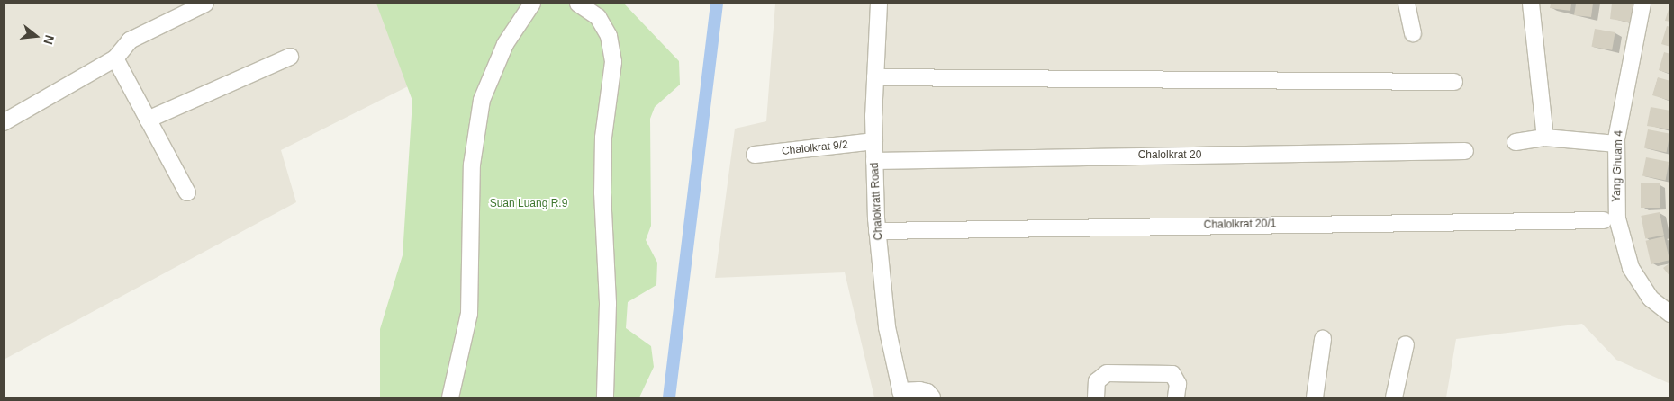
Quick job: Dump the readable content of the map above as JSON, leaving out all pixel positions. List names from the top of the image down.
{
  "streets": {
    "street": [
      "Chalolkrat 9/2",
      "Chalolkrat 20",
      "Yang Ghuam 4",
      "Chalokratt Road",
      "Chalolkrat 20/1"
    ]
  },
  "crossings": [
    ["Chalolkrat 9/2", "Chalokratt Road"],
    ["Chalolkrat 20", "Chalokratt Road"],
    ["Chalokratt Road", "Chalolkrat 20/1"]
  ],
  "parks": ["Suan Luang R.9"],
  "north": "right"
}
